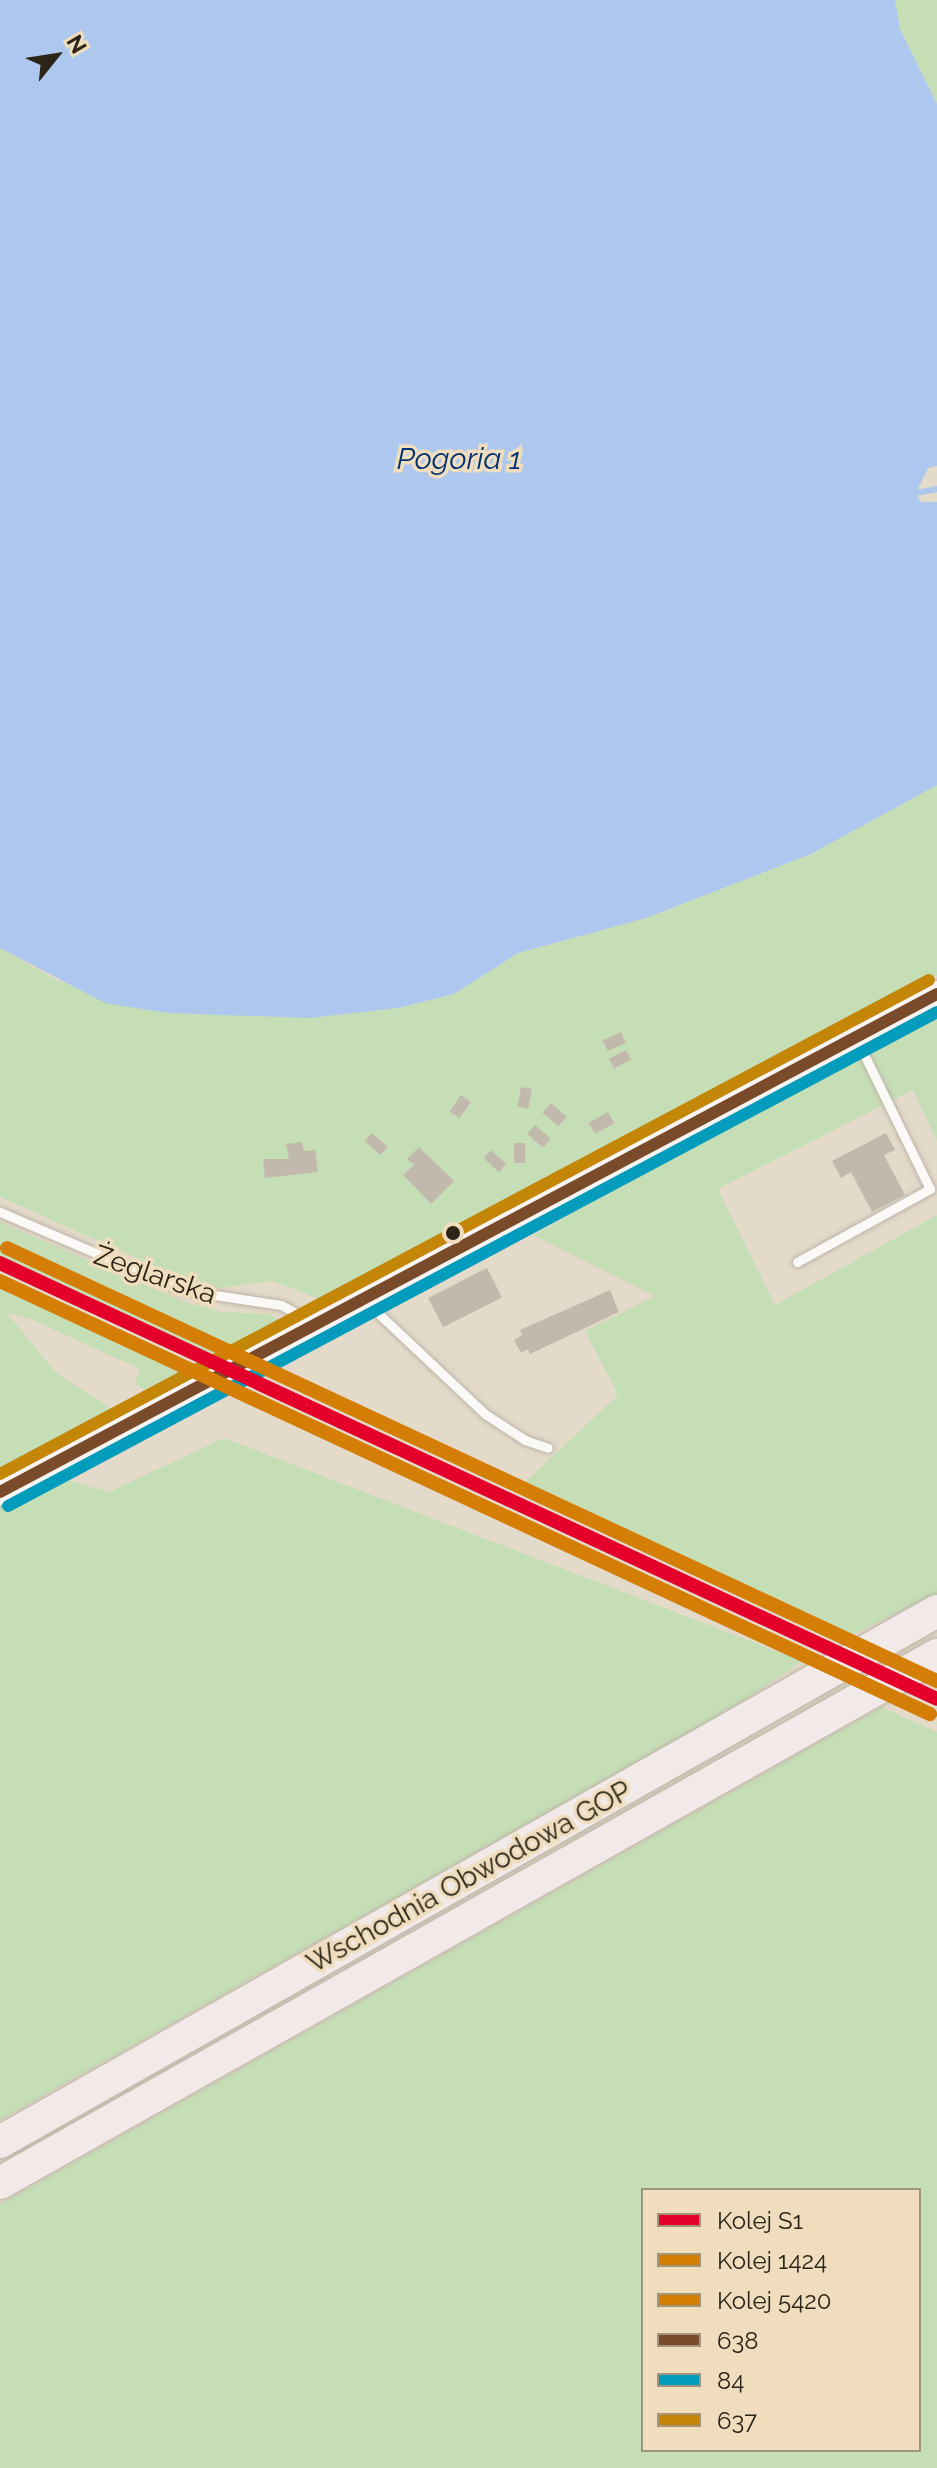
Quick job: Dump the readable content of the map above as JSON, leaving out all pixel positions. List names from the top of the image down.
{
  "streets": {
    "highway": ["Wschodnia Obwodowa GOP"],
    "lane": ["Żeglarska"]
  },
  "water": ["Pogoria 1"],
  "lines": [
    "transit line 637",
    "transit line 638",
    "transit line 84",
    "rail line 5420",
    "rail line S1",
    "rail line 1424"
  ],
  "legend": [
    "Kolej S1",
    "Kolej 1424",
    "Kolej 5420",
    "638",
    "84",
    "637"
  ],
  "north": "top right"
}
